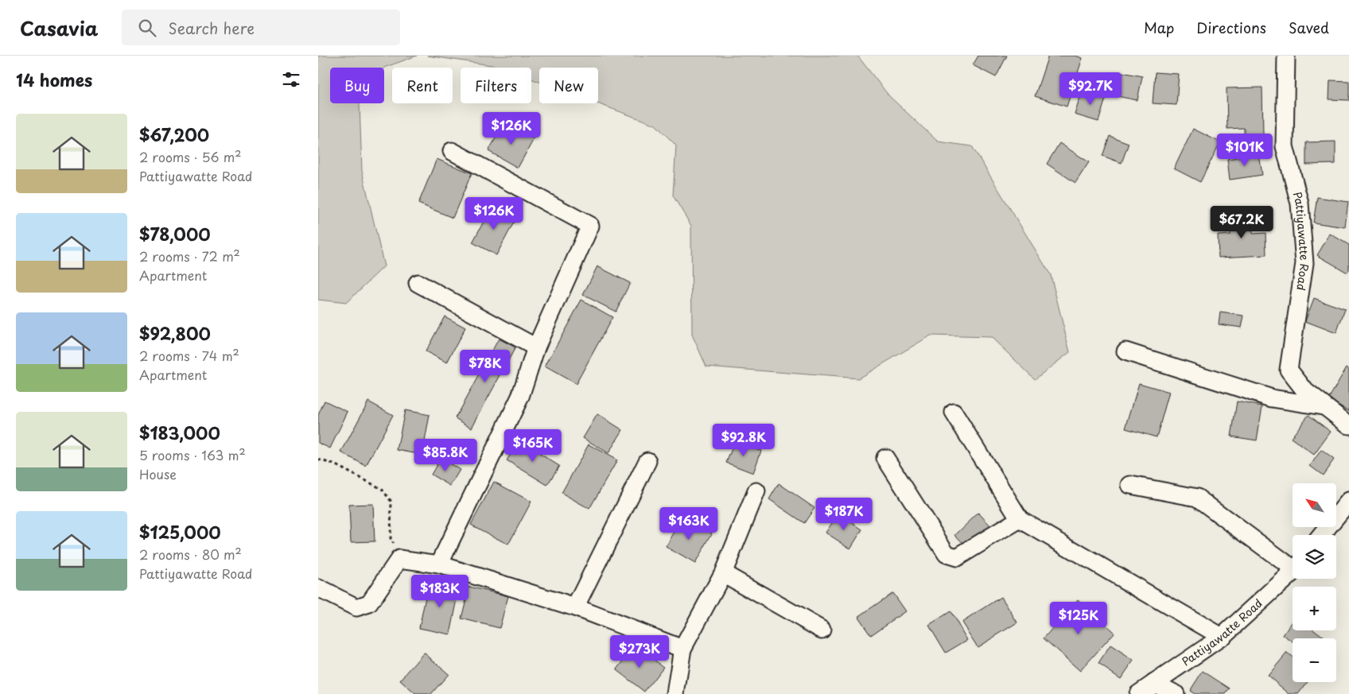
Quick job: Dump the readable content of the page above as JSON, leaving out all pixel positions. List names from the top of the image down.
{
  "streets": {
    "street": ["Pattiyawatte Road"]
  },
  "north": "top left",
  "page": {
    "header": "Casavia",
    "search": "Search here",
    "nav": ["Map", "Directions", "Saved"],
    "heading": "14 homes",
    "chip": [
      "Buy",
      "Rent",
      "Filters",
      "New"
    ],
    "price": [
      "$92.7K",
      "$126K",
      "$101K",
      "$126K",
      "$67.2K",
      "$78K",
      "$92.8K",
      "$165K",
      "$85.8K",
      "$187K",
      "$163K",
      "$183K",
      "$125K",
      "$273K"
    ],
    "list": [
      {
        "name": "$67,200",
        "note": "2 rooms · 56 m² · Pattiyawatte Road"
      },
      {
        "name": "$78,000",
        "note": "2 rooms · 72 m² · Apartment"
      },
      {
        "name": "$92,800",
        "note": "2 rooms · 74 m² · Apartment"
      },
      {
        "name": "$183,000",
        "note": "5 rooms · 163 m² · House"
      },
      {
        "name": "$125,000",
        "note": "2 rooms · 80 m² · Pattiyawatte Road"
      }
    ],
    "map_buttons": ["+", "−"]
  }
}
